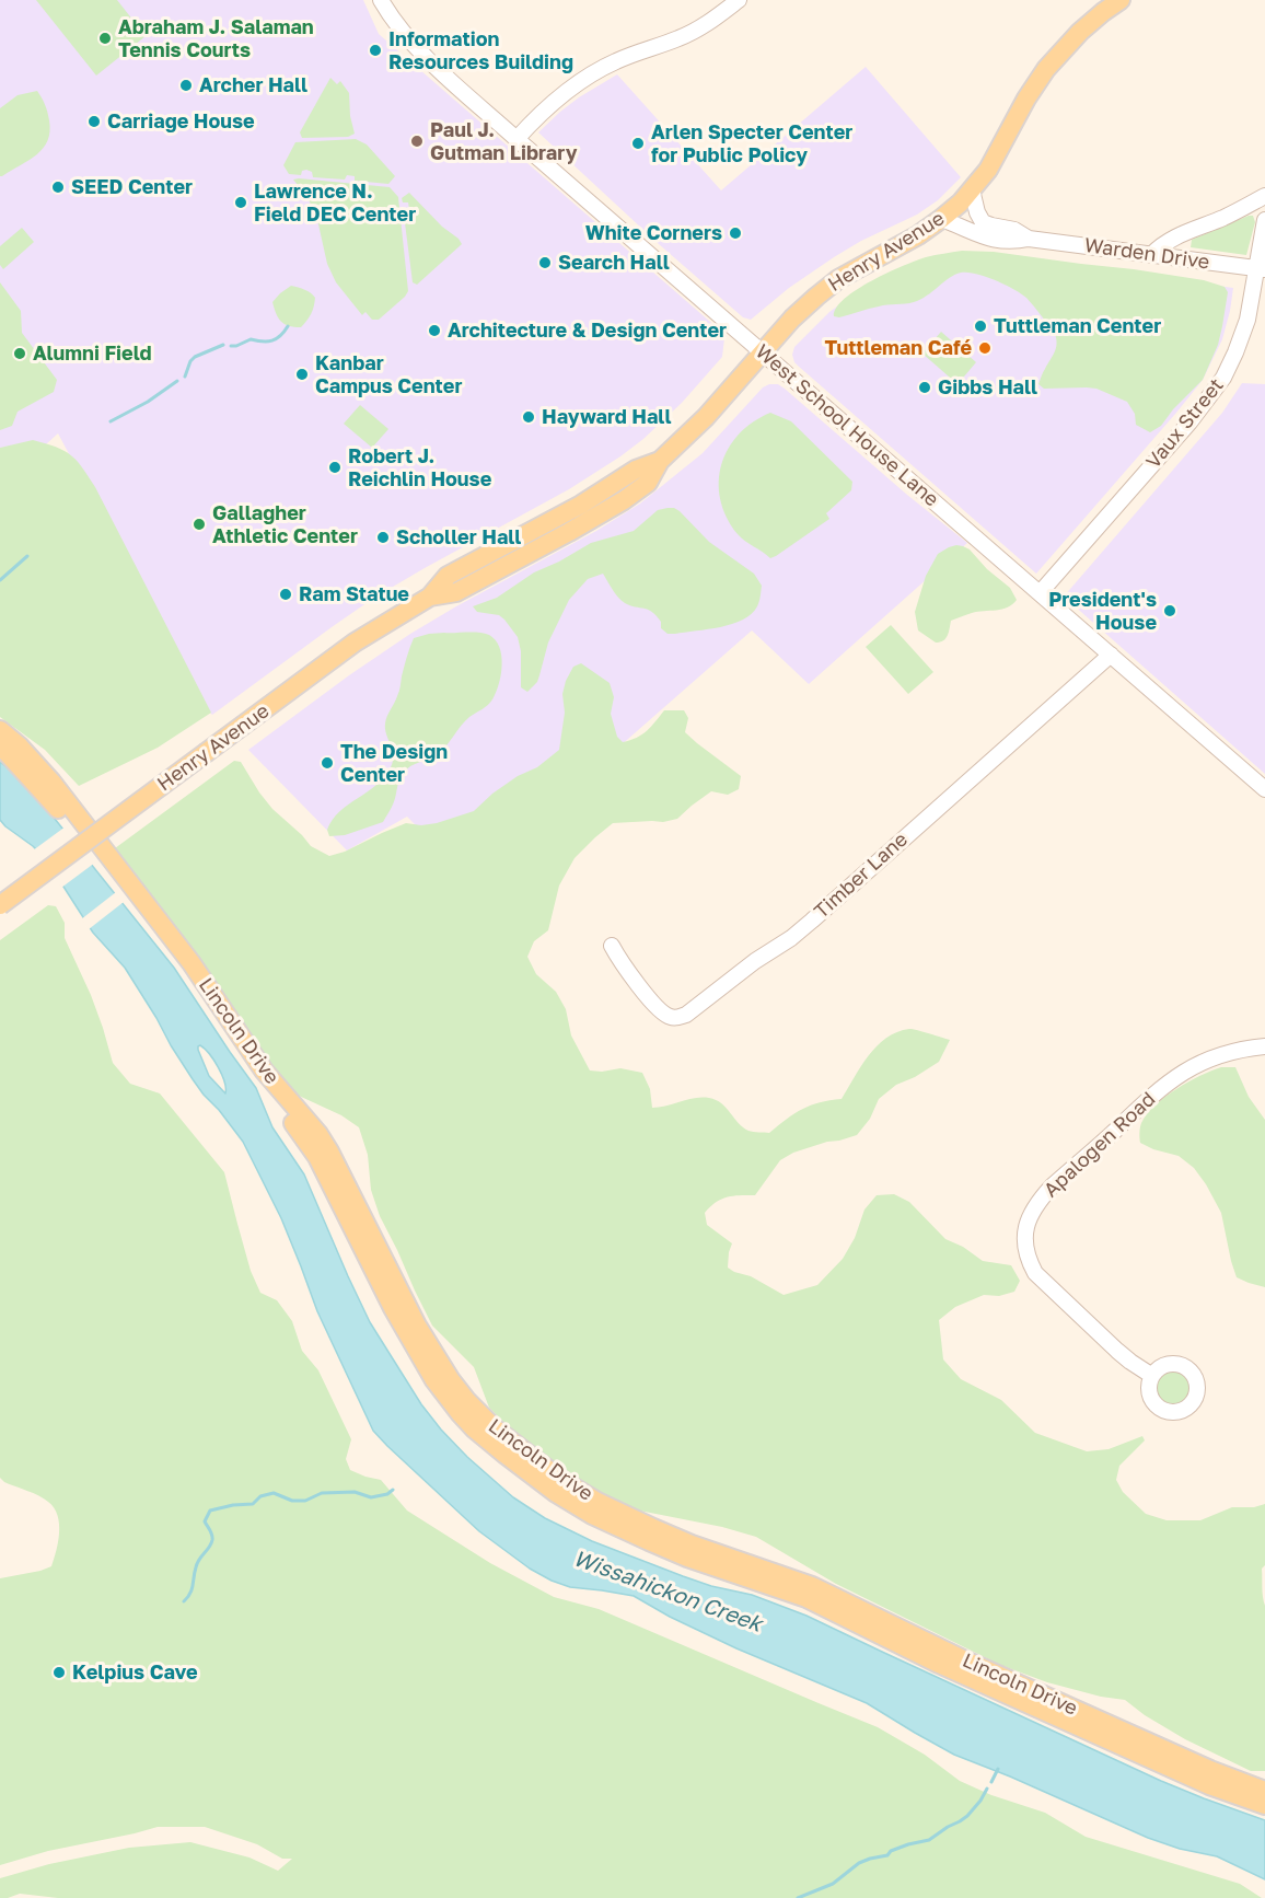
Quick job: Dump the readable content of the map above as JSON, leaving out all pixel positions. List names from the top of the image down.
{
  "streets": {
    "main road": ["Henry Avenue", "Lincoln Drive"],
    "street": [
      "Warden Drive",
      "Vaux Street",
      "West School House Lane",
      "Timber Lane",
      "Apalogen Road"
    ]
  },
  "crossings": [
    ["Henry Avenue", "Warden Drive"],
    ["Henry Avenue", "West School House Lane"],
    ["Warden Drive", "Vaux Street"],
    ["Vaux Street", "West School House Lane"],
    ["West School House Lane", "Timber Lane"]
  ],
  "water": ["Wissahickon Creek"],
  "places": [
    "Abraham J. Salaman Tennis Courts",
    "Information Resources Building",
    "Archer Hall",
    "Carriage House",
    "Paul J. Gutman Library",
    "Arlen Specter Center for Public Policy",
    "SEED Center",
    "Lawrence N. Field DEC Center",
    "White Corners",
    "Search Hall",
    "Tuttleman Center",
    "Architecture & Design Center",
    "Tuttleman Café",
    "Alumni Field",
    "Kanbar Campus Center",
    "Gibbs Hall",
    "Hayward Hall",
    "Robert J. Reichlin House",
    "Gallagher Athletic Center",
    "Scholler Hall",
    "Ram Statue",
    "President's House",
    "The Design Center",
    "Kelpius Cave"
  ]
}
